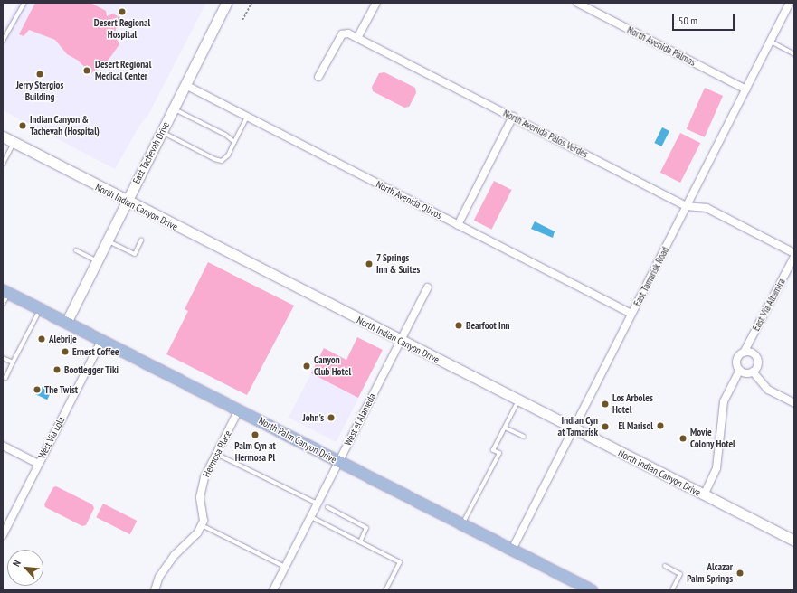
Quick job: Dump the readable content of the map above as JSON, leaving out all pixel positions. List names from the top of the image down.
{
  "streets": {
    "main road": ["East Tachevah Drive", "North Indian Canyon Drive", "North Palm Canyon Drive"],
    "street": [
      "North Avenida Palmas",
      "North Avenida Palos Verdes",
      "North Avenida Olivos",
      "East Tamarisk Road",
      "East Via Altamira",
      "West el Alameda",
      "West Via Lola",
      "Hermosa Place"
    ]
  },
  "crossings": [
    ["North Avenida Palmas", "East Tamarisk Road"],
    ["North Avenida Palos Verdes", "East Tamarisk Road"],
    ["East Tachevah Drive", "North Avenida Olivos"],
    ["East Tachevah Drive", "North Indian Canyon Drive"],
    ["East Tachevah Drive", "North Palm Canyon Drive"],
    ["North Avenida Olivos", "East Tamarisk Road"],
    ["North Indian Canyon Drive", "East Tamarisk Road"],
    ["North Indian Canyon Drive", "East Via Altamira"],
    ["North Indian Canyon Drive", "West el Alameda"],
    ["East Tamarisk Road", "North Palm Canyon Drive"],
    ["West el Alameda", "North Palm Canyon Drive"],
    ["West Via Lola", "North Palm Canyon Drive"],
    ["North Palm Canyon Drive", "Hermosa Place"]
  ],
  "places": [
    "Desert Regional Hospital",
    "Desert Regional Medical Center",
    "Jerry Stergios Building",
    "Indian Canyon & Tachevah (Hospital)",
    "7 Springs Inn & Suites",
    "Bearfoot Inn",
    "Alebrije",
    "Ernest Coffee",
    "Canyon Club Hotel",
    "Bootlegger Tiki",
    "The Twist",
    "Los Arboles Hotel",
    "John's",
    "El Marisol",
    "Indian Cyn at Tamarisk",
    "Palm Cyn at Hermosa Pl",
    "Movie Colony Hotel",
    "Alcazar Palm Springs"
  ],
  "scale_bar": "50 m",
  "north": "top left"
}
